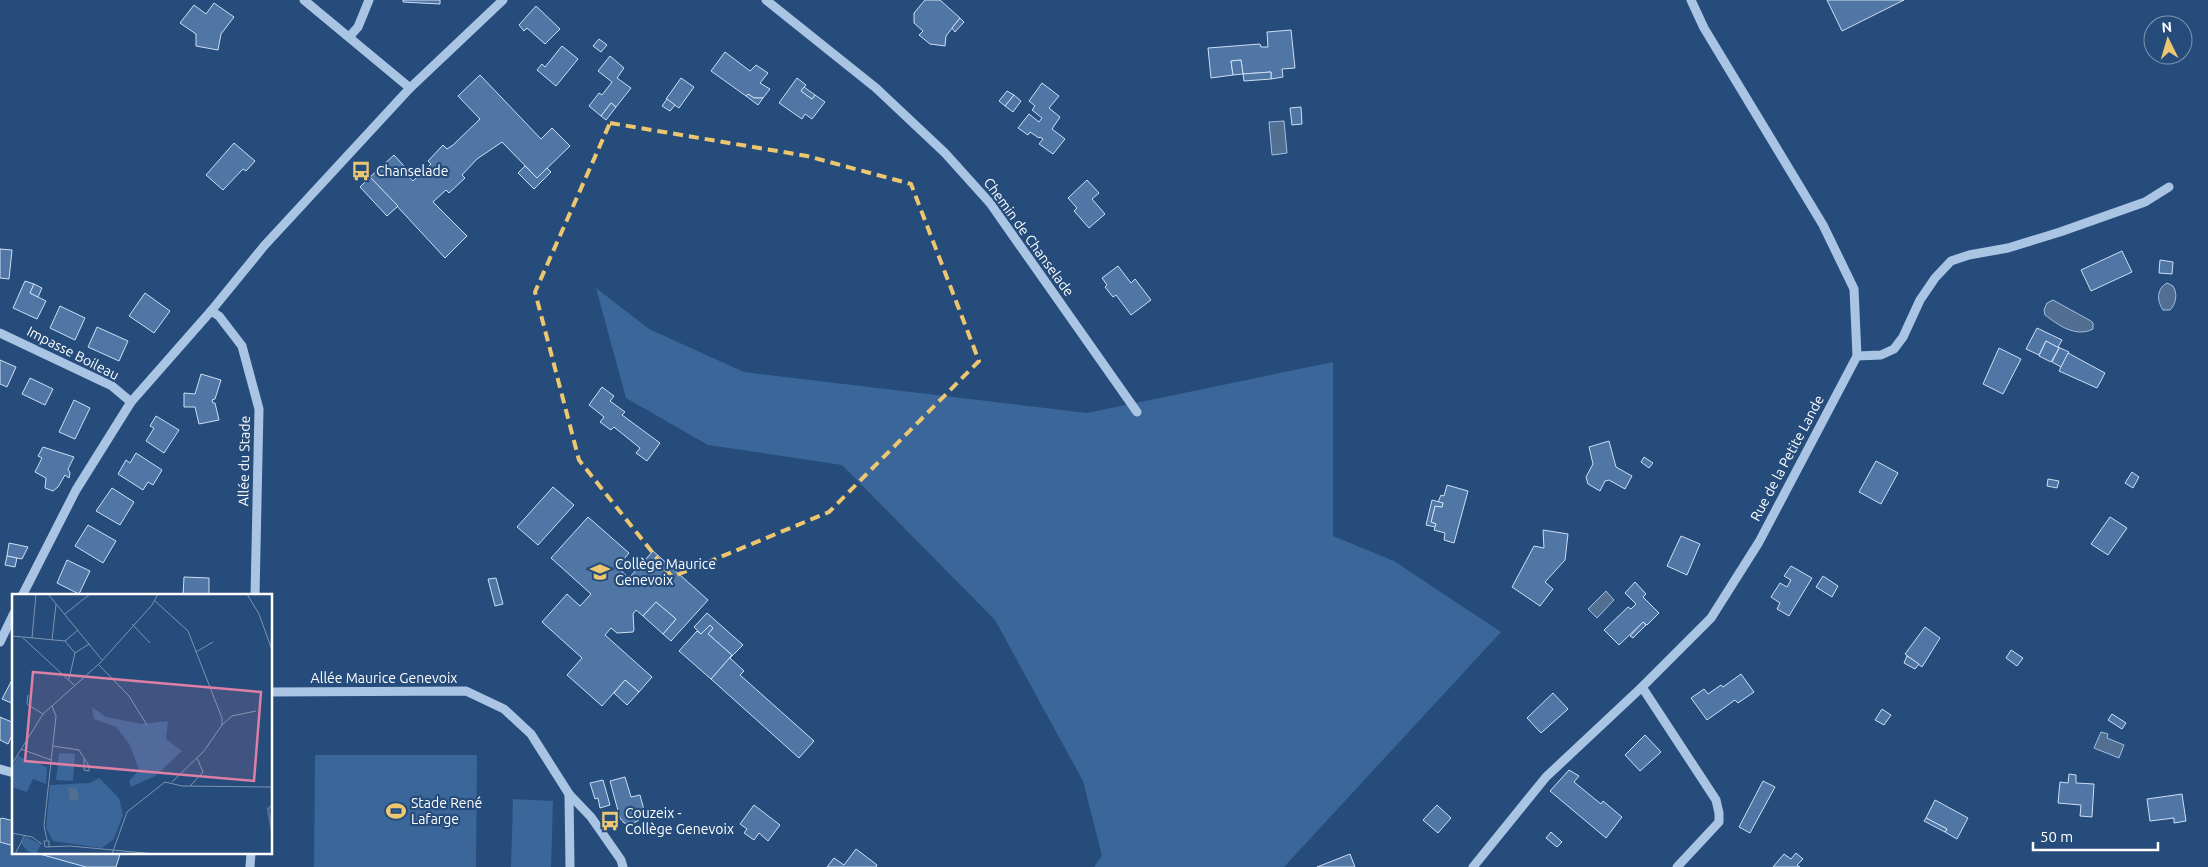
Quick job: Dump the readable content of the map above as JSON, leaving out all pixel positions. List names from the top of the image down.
{
  "streets": {
    "street": [
      "Chemin de Chanselade",
      "Impasse Boileau",
      "Rue de la Petite Lande",
      "Allée du Stade",
      "Allée Maurice Genevoix"
    ]
  },
  "places": {
    "bus stop": ["Chanselade", "Couzeix - Collège Genevoix"],
    "school or university": ["Collège Maurice Genevoix"],
    "sports": ["Stade René Lafarge"]
  },
  "scale_bar": "50 m",
  "north": "top"
}
